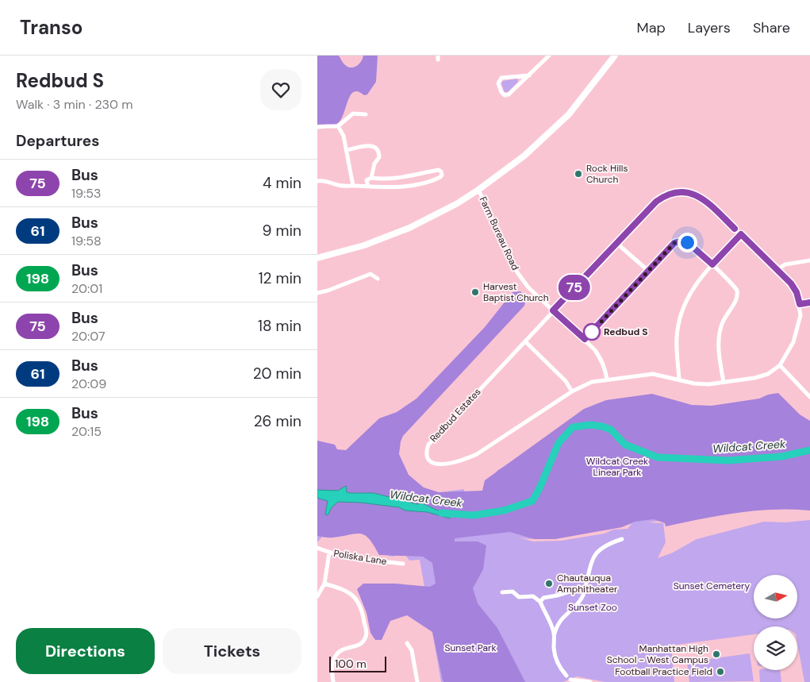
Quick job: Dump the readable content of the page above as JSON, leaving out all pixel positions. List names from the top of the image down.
{
  "streets": {
    "street": ["Farm Bureau Road", "Redbud Estates", "Poliska Lane"]
  },
  "crossings": [
    ["Farm Bureau Road", "Redbud Estates"]
  ],
  "water": ["Wildcat Creek"],
  "parks": [
    "Wildcat Creek Linear Park",
    "Sunset Cemetery",
    "Sunset Zoo",
    "Sunset Park"
  ],
  "places": [
    "Rock Hills Church",
    "Harvest Baptist Church",
    "Redbud S",
    "Chautauqua Amphitheater",
    "Manhattan High School - West Campus",
    "Football Practice Field"
  ],
  "lines": ["bus line 75"],
  "scale_bar": "100 m",
  "north": "right",
  "page": {
    "header": "Transo",
    "nav": ["Map", "Layers", "Share"],
    "heading": [
      ["Redbud S", "Walk · 3 min · 230 m"],
      "Departures"
    ],
    "on_map": "75",
    "list": [
      {
        "mark": "75",
        "name": "Bus",
        "note": "19:53",
        "value": "4 min"
      },
      {
        "mark": "61",
        "name": "Bus",
        "note": "19:58",
        "value": "9 min"
      },
      {
        "mark": "198",
        "name": "Bus",
        "note": "20:01",
        "value": "12 min"
      },
      {
        "mark": "75",
        "name": "Bus",
        "note": "20:07",
        "value": "18 min"
      },
      {
        "mark": "61",
        "name": "Bus",
        "note": "20:09",
        "value": "20 min"
      },
      {
        "mark": "198",
        "name": "Bus",
        "note": "20:15",
        "value": "26 min"
      }
    ],
    "buttons": ["Directions", "Tickets"],
    "scale": "100 m"
  }
}
